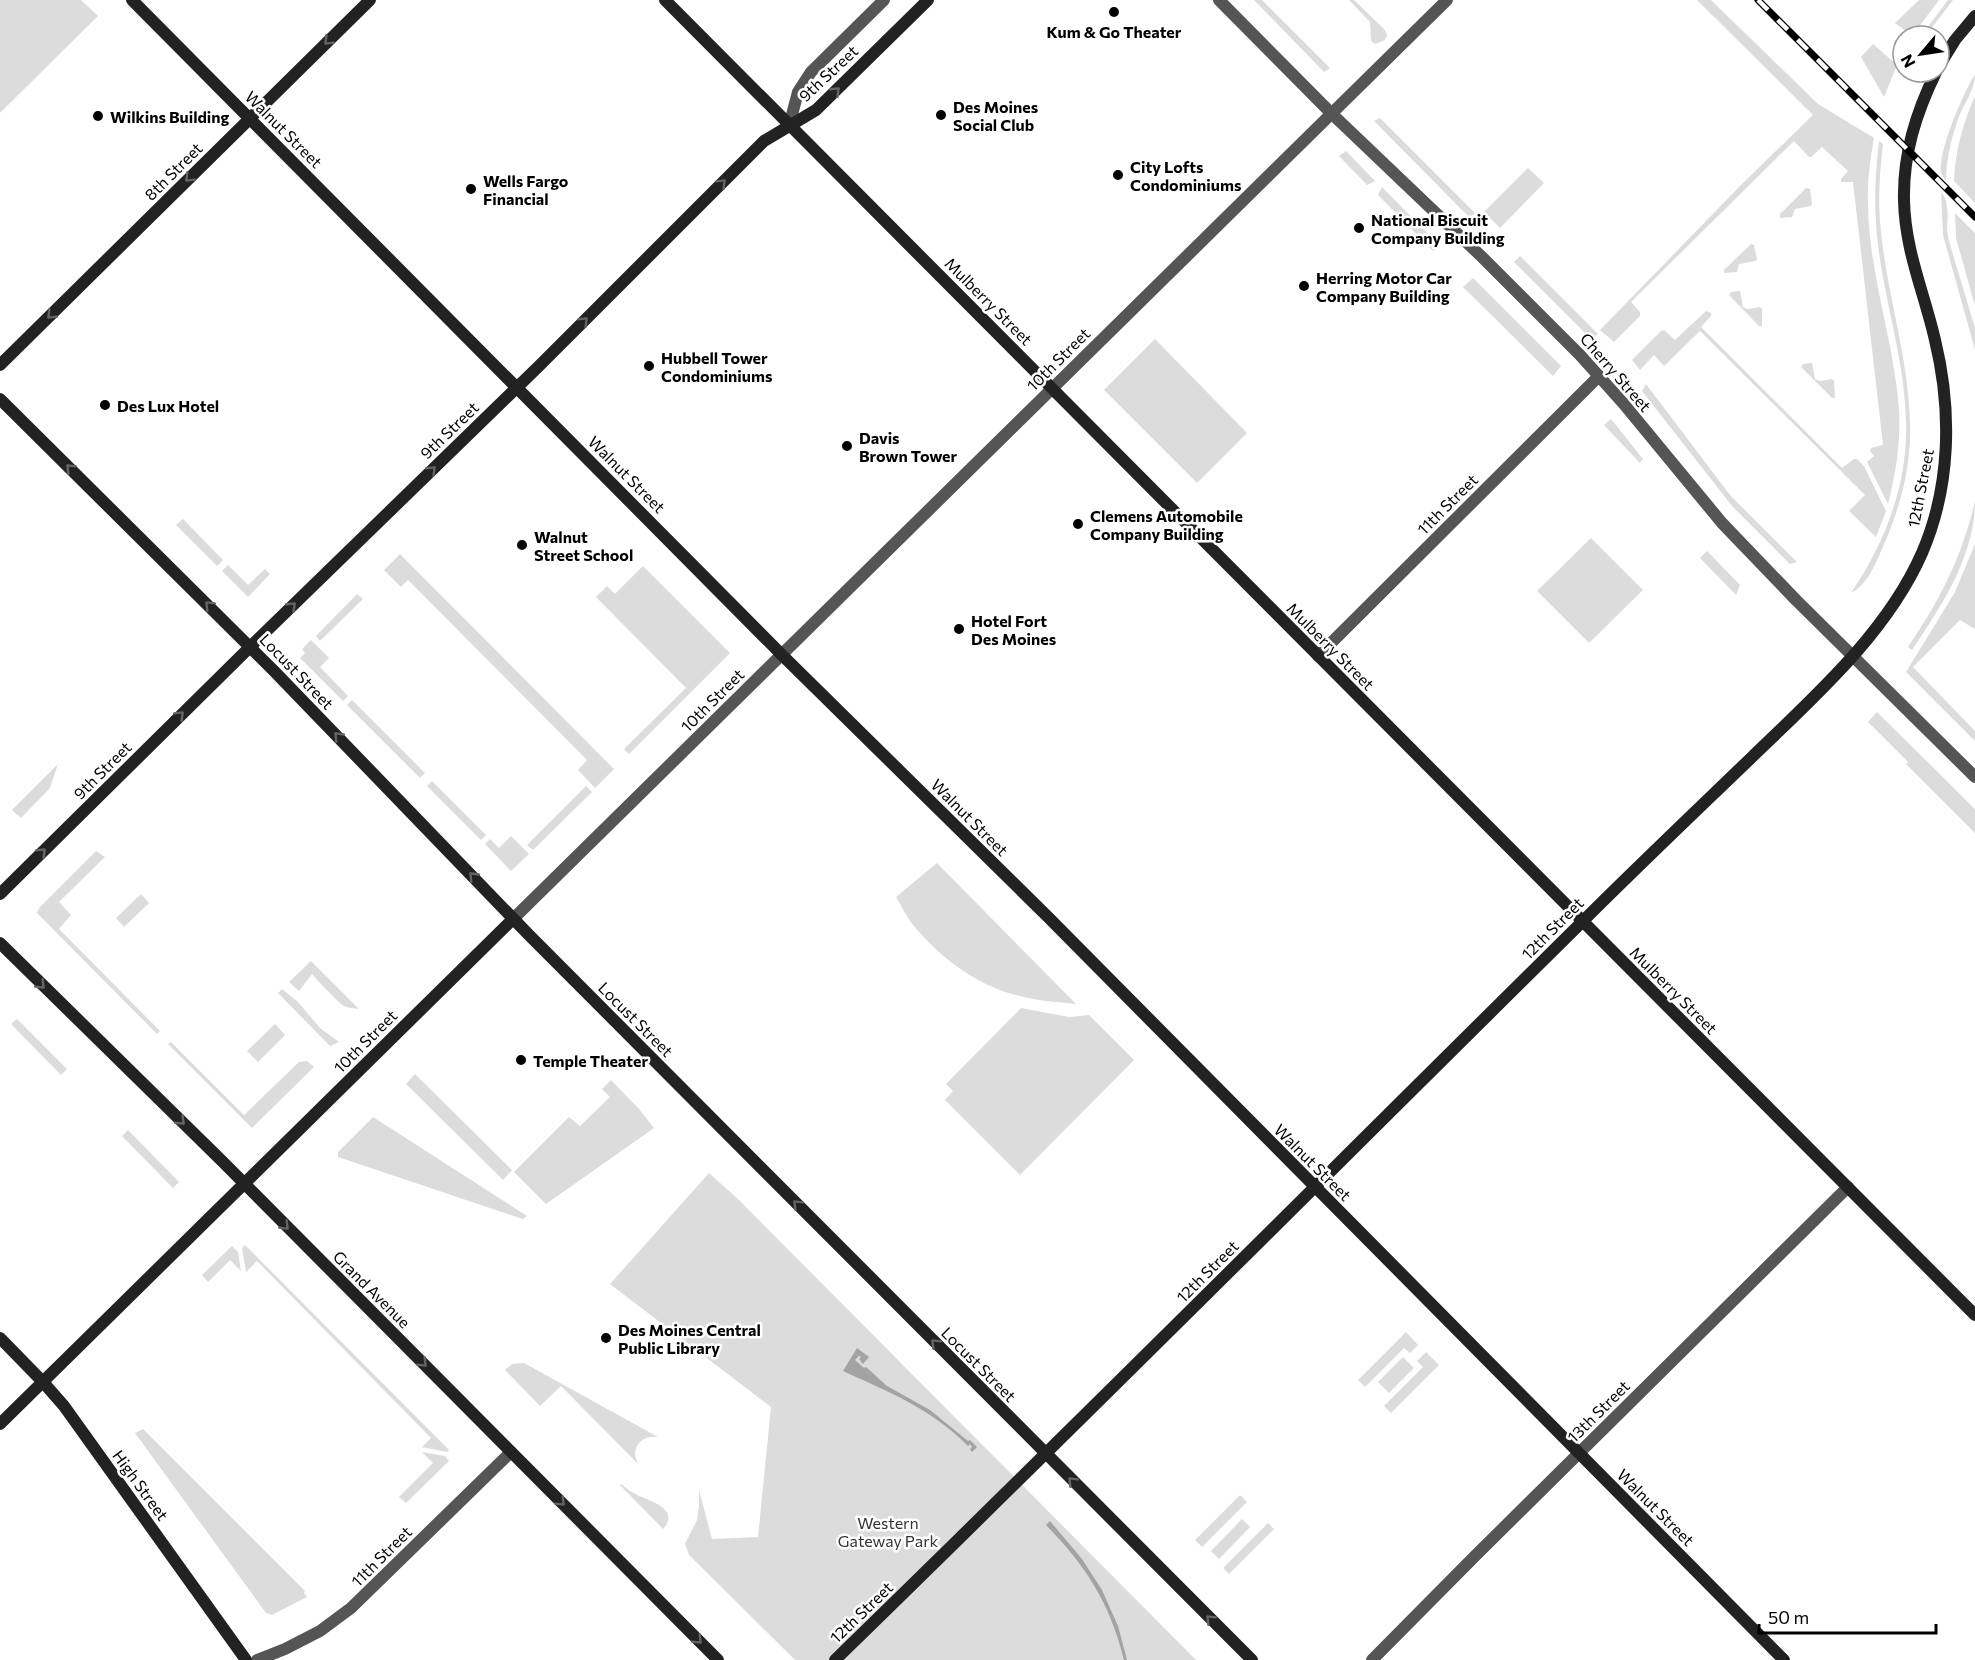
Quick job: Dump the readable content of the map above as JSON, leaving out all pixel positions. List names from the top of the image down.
{
  "streets": {
    "street": [
      "9th Street",
      "Walnut Street",
      "8th Street",
      "Mulberry Street",
      "10th Street",
      "Cherry Street",
      "12th Street",
      "11th Street",
      "Locust Street",
      "Grand Avenue",
      "13th Street",
      "High Street"
    ]
  },
  "crossings": [
    ["9th Street", "Walnut Street"],
    ["9th Street", "Mulberry Street"],
    ["9th Street", "Locust Street"],
    ["Walnut Street", "8th Street"],
    ["Walnut Street", "10th Street"],
    ["Walnut Street", "12th Street"],
    ["Walnut Street", "13th Street"],
    ["Mulberry Street", "10th Street"],
    ["Mulberry Street", "12th Street"],
    ["Mulberry Street", "11th Street"],
    ["Mulberry Street", "13th Street"],
    ["10th Street", "Cherry Street"],
    ["10th Street", "Locust Street"],
    ["10th Street", "Grand Avenue"],
    ["10th Street", "High Street"],
    ["Cherry Street", "12th Street"],
    ["Cherry Street", "11th Street"],
    ["12th Street", "Locust Street"],
    ["11th Street", "Grand Avenue"]
  ],
  "one_way": [
    "9th Street",
    "8th Street",
    "Locust Street",
    "Grand Avenue"
  ],
  "parks": ["Western Gateway Park"],
  "places": [
    "Kum & Go Theater",
    "Des Moines Social Club",
    "Wilkins Building",
    "City Lofts Condominiums",
    "Wells Fargo Financial",
    "National Biscuit Company Building",
    "Herring Motor Car Company Building",
    "Hubbell Tower Condominiums",
    "Des Lux Hotel",
    "Davis Brown Tower",
    "Clemens Automobile Company Building",
    "Walnut Street School",
    "Hotel Fort Des Moines",
    "Temple Theater",
    "Des Moines Central Public Library"
  ],
  "scale_bar": "50 m",
  "north": "bottom left"
}
